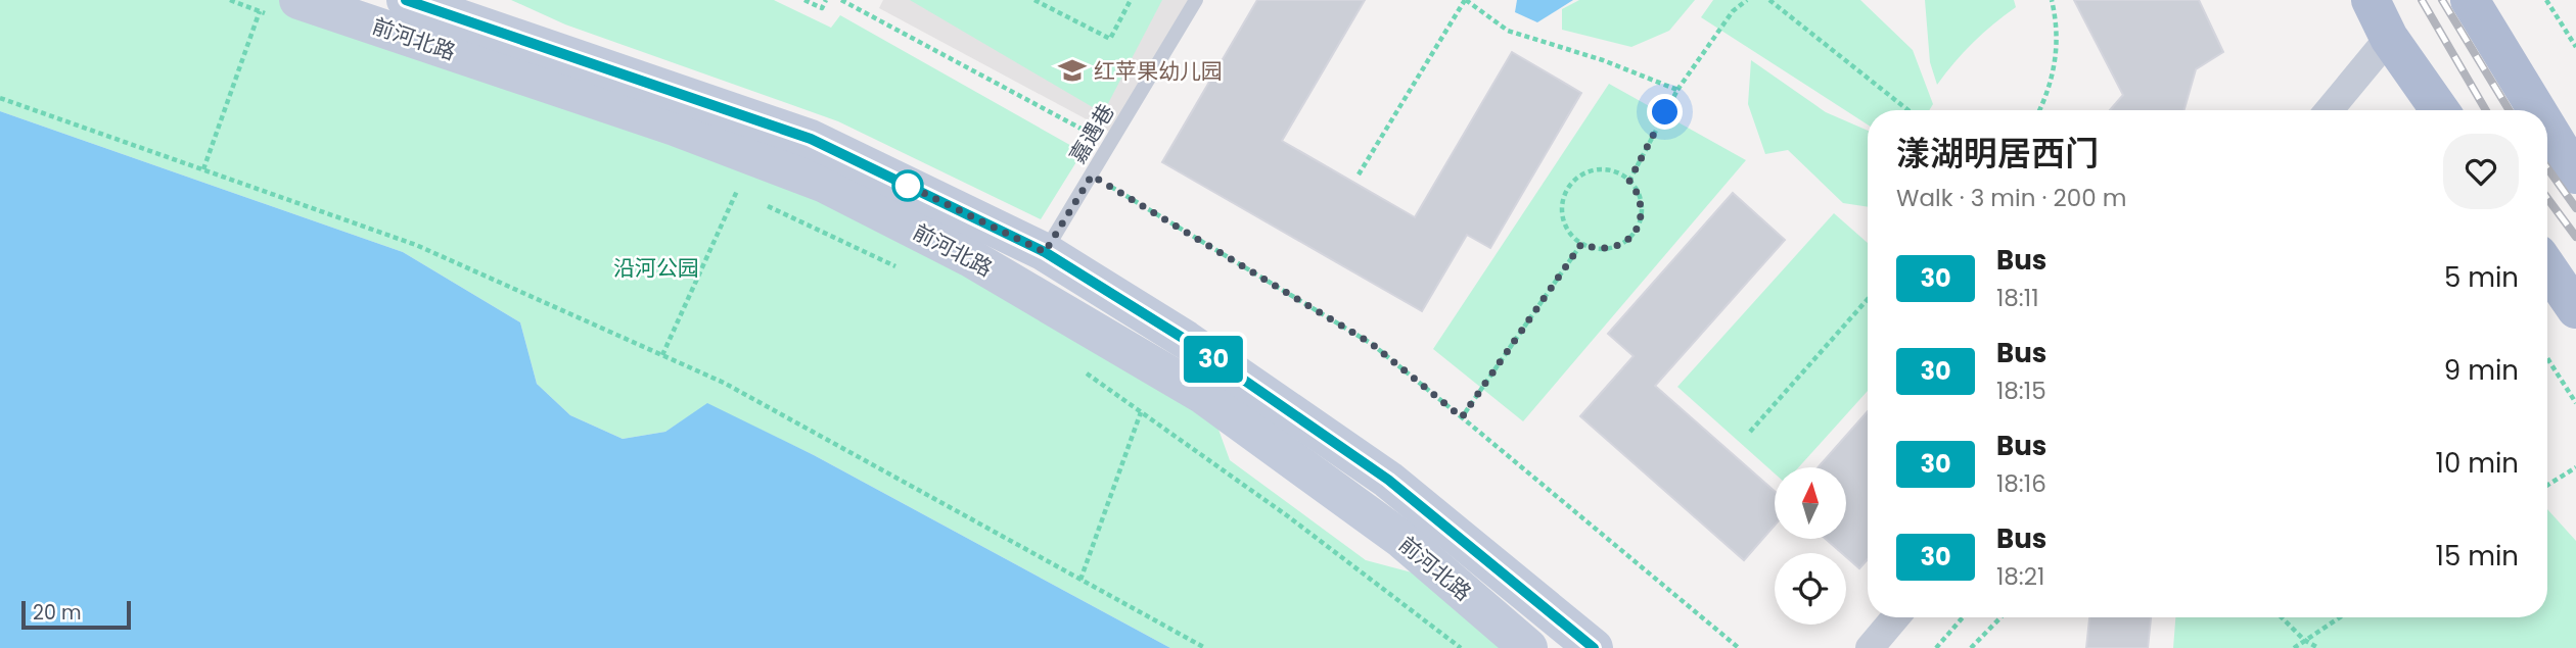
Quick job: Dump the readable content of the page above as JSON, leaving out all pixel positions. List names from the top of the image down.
{
  "streets": {
    "main road": ["前河北路"],
    "lane": ["嘉遇巷"]
  },
  "crossings": [
    ["前河北路", "嘉遇巷"]
  ],
  "parks": ["沿河公园"],
  "places": {
    "school or university": ["红苹果幼儿园"]
  },
  "lines": ["bus line 30"],
  "scale_bar": "20 m",
  "north": "top",
  "page": {
    "on_map": "30",
    "heading": ["漾湖明居西门", "Walk · 3 min · 200 m"],
    "list": [
      {
        "mark": "30",
        "name": "Bus",
        "note": "18:11",
        "value": "5 min"
      },
      {
        "mark": "30",
        "name": "Bus",
        "note": "18:15",
        "value": "9 min"
      },
      {
        "mark": "30",
        "name": "Bus",
        "note": "18:16",
        "value": "10 min"
      },
      {
        "mark": "30",
        "name": "Bus",
        "note": "18:21",
        "value": "15 min"
      }
    ],
    "scale": "20 m"
  }
}
